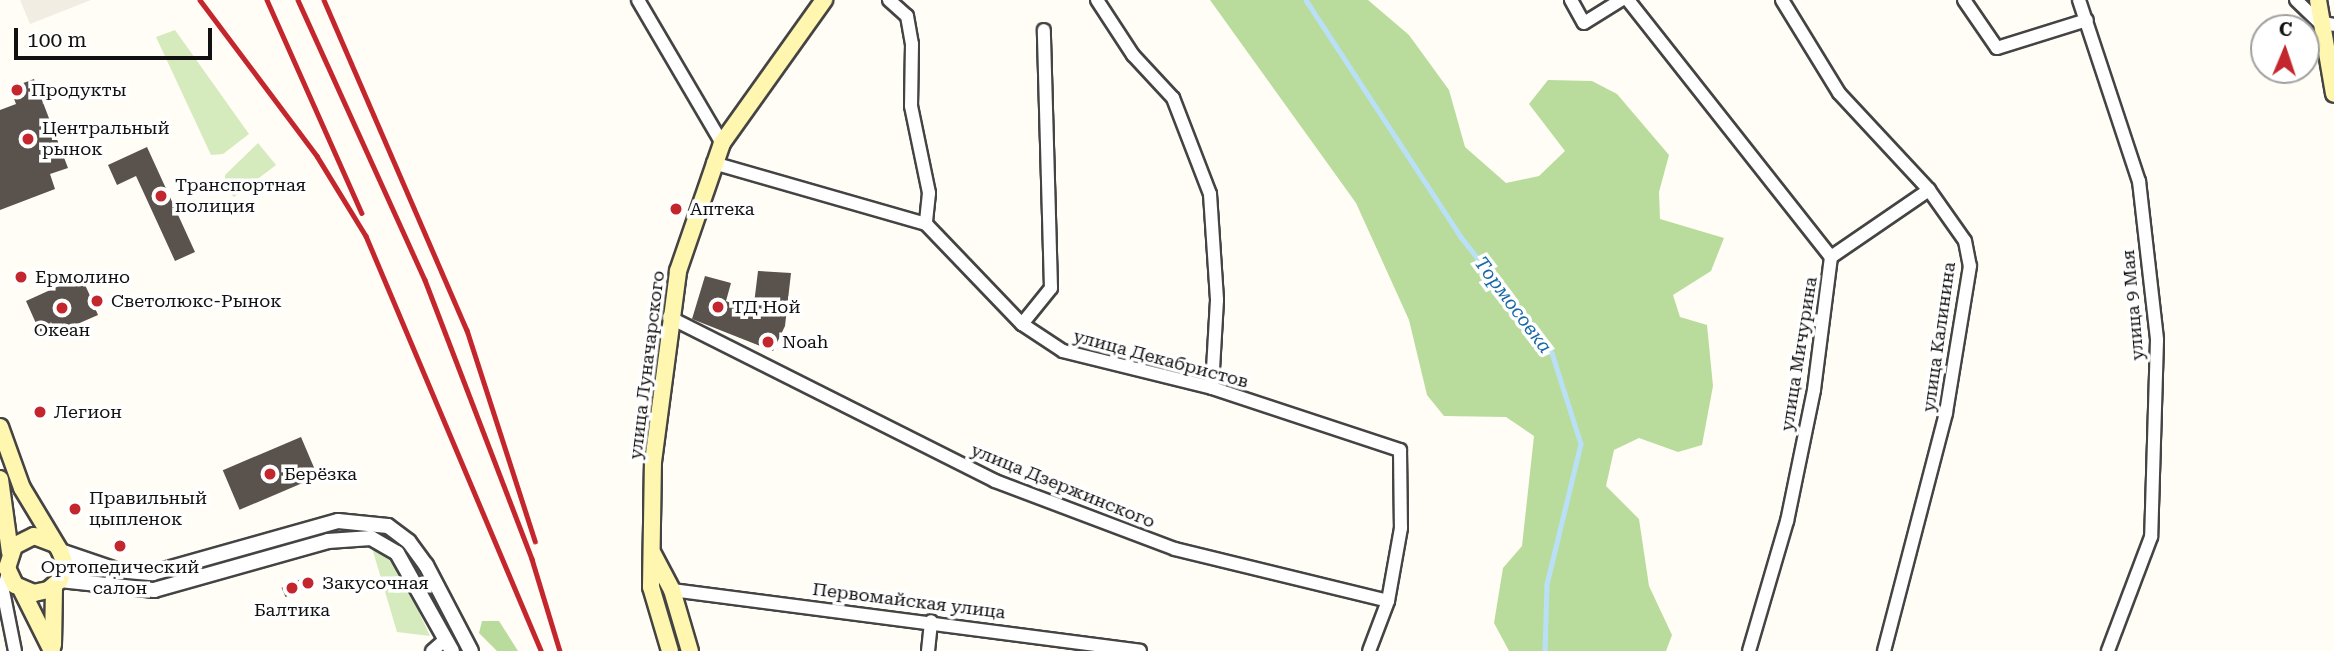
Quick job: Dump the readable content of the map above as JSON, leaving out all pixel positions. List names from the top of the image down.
{
  "streets": {
    "main road": ["улица Луначарского"],
    "street": [
      "улица 9 Мая",
      "улица Калинина",
      "улица Мичурина",
      "улица Декабристов",
      "улица Дзержинского",
      "Первомайская улица"
    ]
  },
  "crossings": [
    ["улица Декабристов", "улица Дзержинского"],
    ["улица Луначарского", "улица Дзержинского"]
  ],
  "water": ["Тормосовка"],
  "places": [
    "Продукты",
    "Центральный рынок",
    "Транспортная полиция",
    "Аптека",
    "Ермолино",
    "Светолюкс-Рынок",
    "ТД Ной",
    "Океан",
    "Noah",
    "Легион",
    "Берёзка",
    "Правильный цыпленок",
    "Ортопедический салон",
    "Закусочная",
    "Балтика"
  ],
  "scale_bar": "100 m",
  "north": "top"
}
